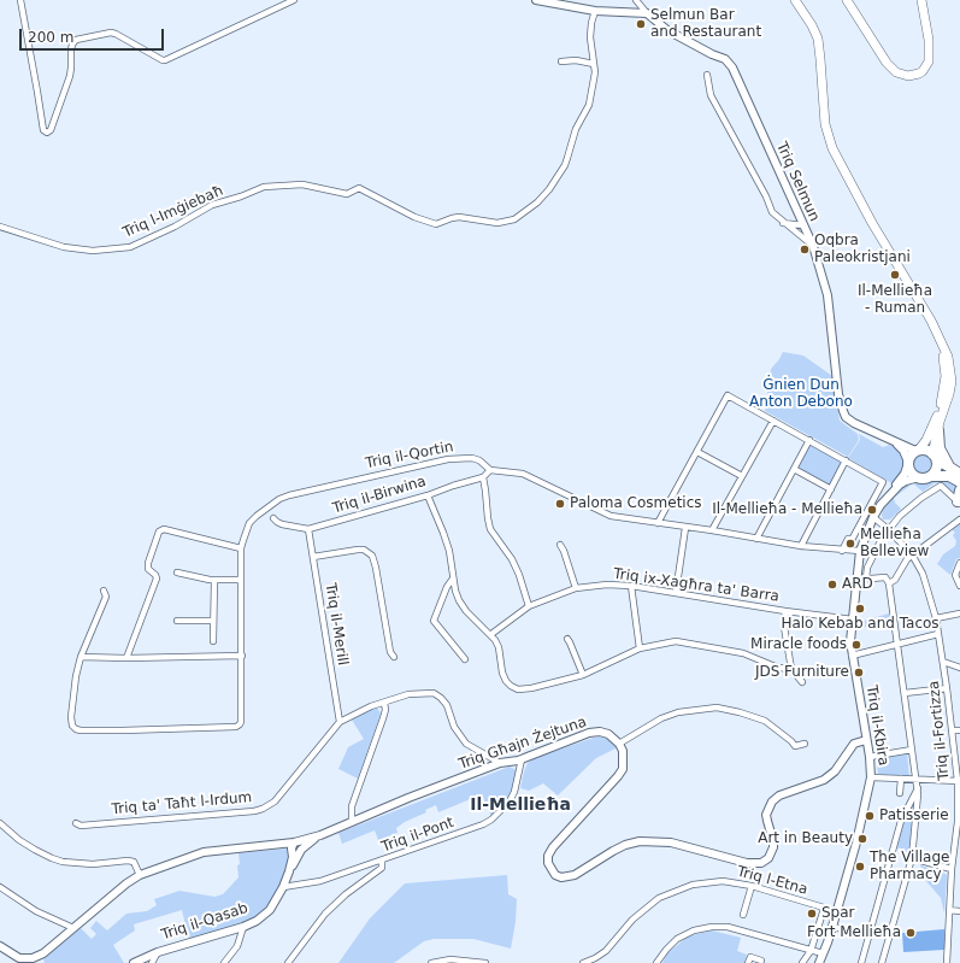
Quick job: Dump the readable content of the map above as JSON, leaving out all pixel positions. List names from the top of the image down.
{
  "streets": {
    "street": [
      "Triq Selmun",
      "Triq l-Imġiebaħ",
      "Triq il-Qortin",
      "Triq il-Birwina",
      "Triq ix-Xagħra ta' Barra",
      "Triq il-Merill",
      "Triq il-Kbira",
      "Triq il-Fortizza",
      "Triq Għajn Żejtuna",
      "Triq ta' Taħt l-Irdum",
      "Triq il-Pont",
      "Triq l-Etna",
      "Triq il-Qasab"
    ]
  },
  "crossings": [
    ["Triq Selmun", "Triq il-Kbira"],
    ["Triq il-Qortin", "Triq il-Birwina"],
    ["Triq il-Qortin", "Triq il-Kbira"],
    ["Triq il-Birwina", "Triq il-Merill"],
    ["Triq ix-Xagħra ta' Barra", "Triq il-Kbira"],
    ["Triq il-Merill", "Triq ta' Taħt l-Irdum"],
    ["Triq il-Kbira", "Triq il-Fortizza"],
    ["Triq il-Kbira", "Triq l-Etna"],
    ["Triq Għajn Żejtuna", "Triq ta' Taħt l-Irdum"],
    ["Triq Għajn Żejtuna", "Triq il-Pont"],
    ["Triq Għajn Żejtuna", "Triq il-Qasab"],
    ["Triq il-Pont", "Triq il-Qasab"]
  ],
  "districts": ["Il-Mellieħa"],
  "parks": ["Ġnien Dun Anton Debono"],
  "places": [
    "Selmun Bar and Restaurant",
    "Oqbra Paleokristjani",
    "Il-Mellieħa - Ruman",
    "Paloma Cosmetics",
    "Il-Mellieħa - Mellieħa",
    "Mellieħa Belleview",
    "ARD",
    "Halo Kebab and Tacos",
    "Miracle foods",
    "JDS Furniture",
    "Patisserie",
    "Art in Beauty",
    "The Village Pharmacy",
    "Spar",
    "Fort Mellieħa"
  ],
  "scale_bar": "200 m"
}
